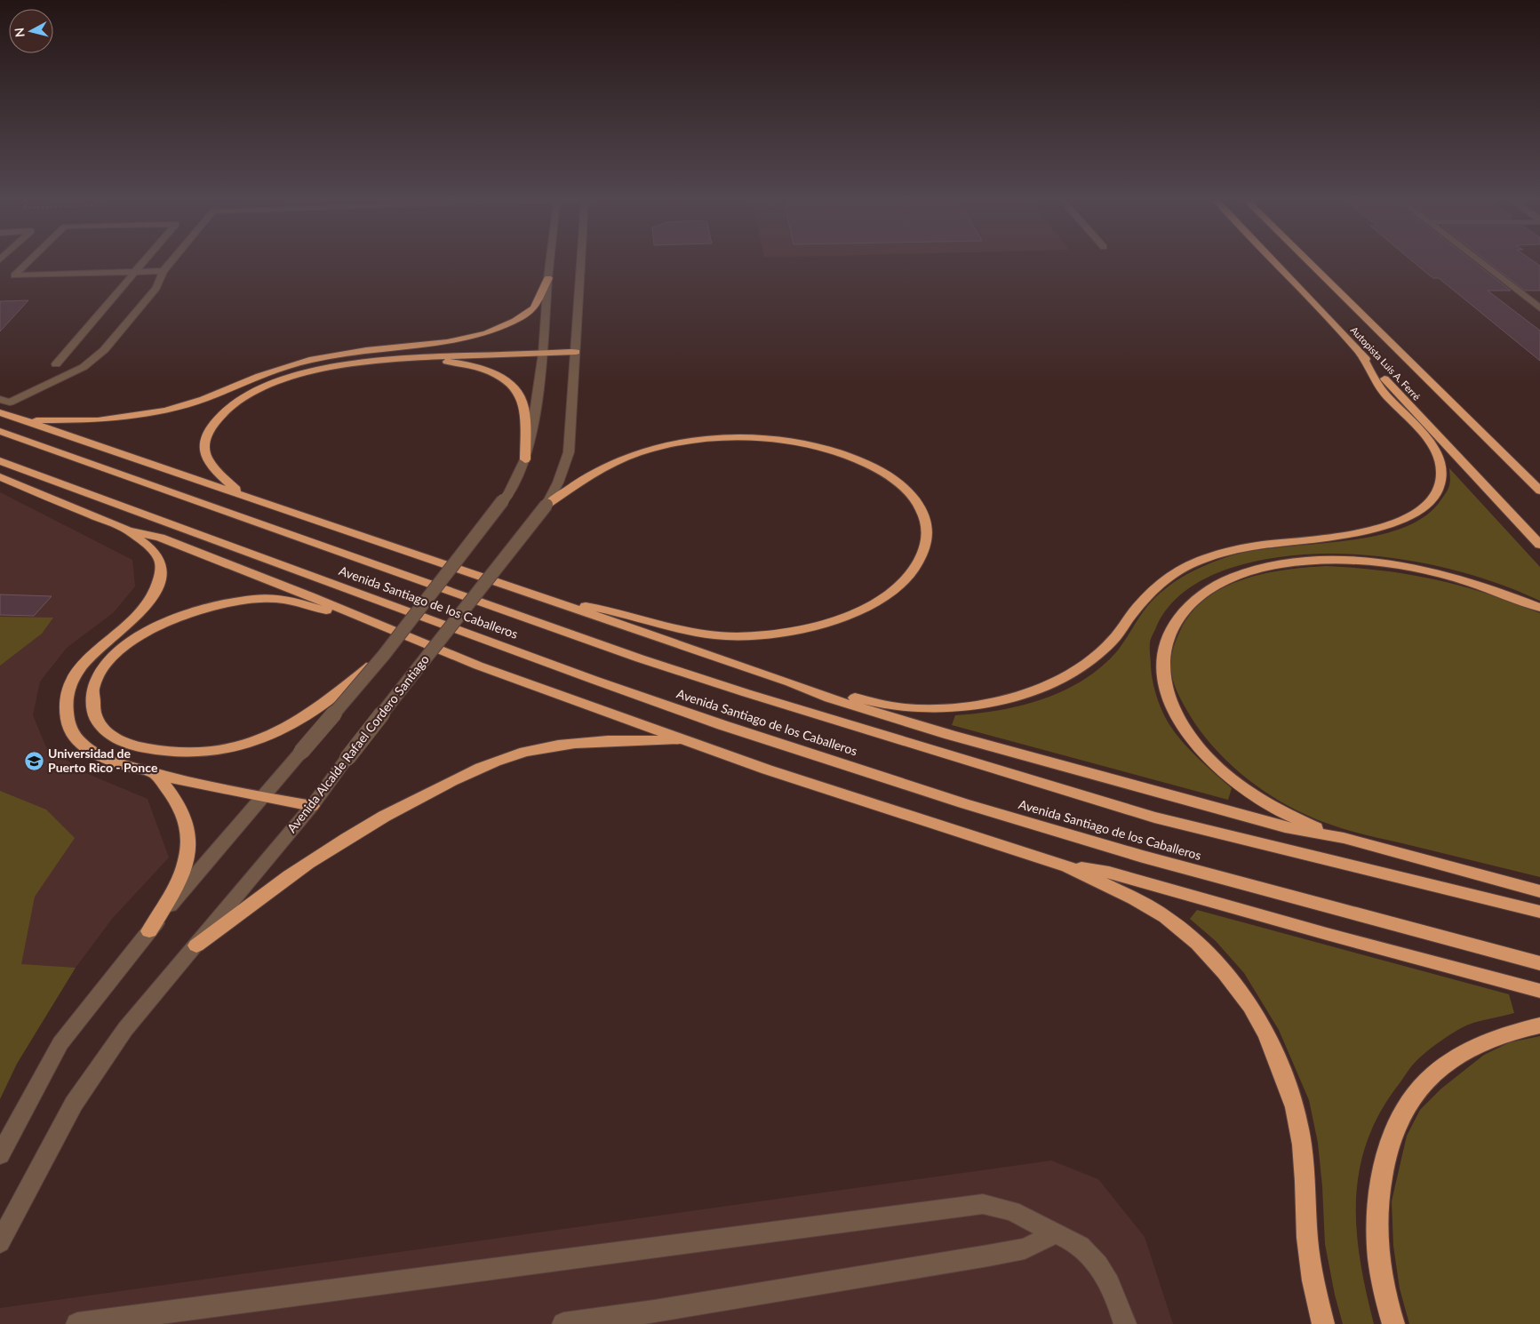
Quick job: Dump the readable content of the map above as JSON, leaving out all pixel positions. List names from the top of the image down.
{
  "streets": {
    "highway": ["Autopista Luis A. Ferré", "Avenida Santiago de los Caballeros"],
    "street": ["Avenida Alcalde Rafael Cordero Santiago"]
  },
  "places": {
    "school or university": ["Universidad de Puerto Rico - Ponce"]
  },
  "north": "left"
}
